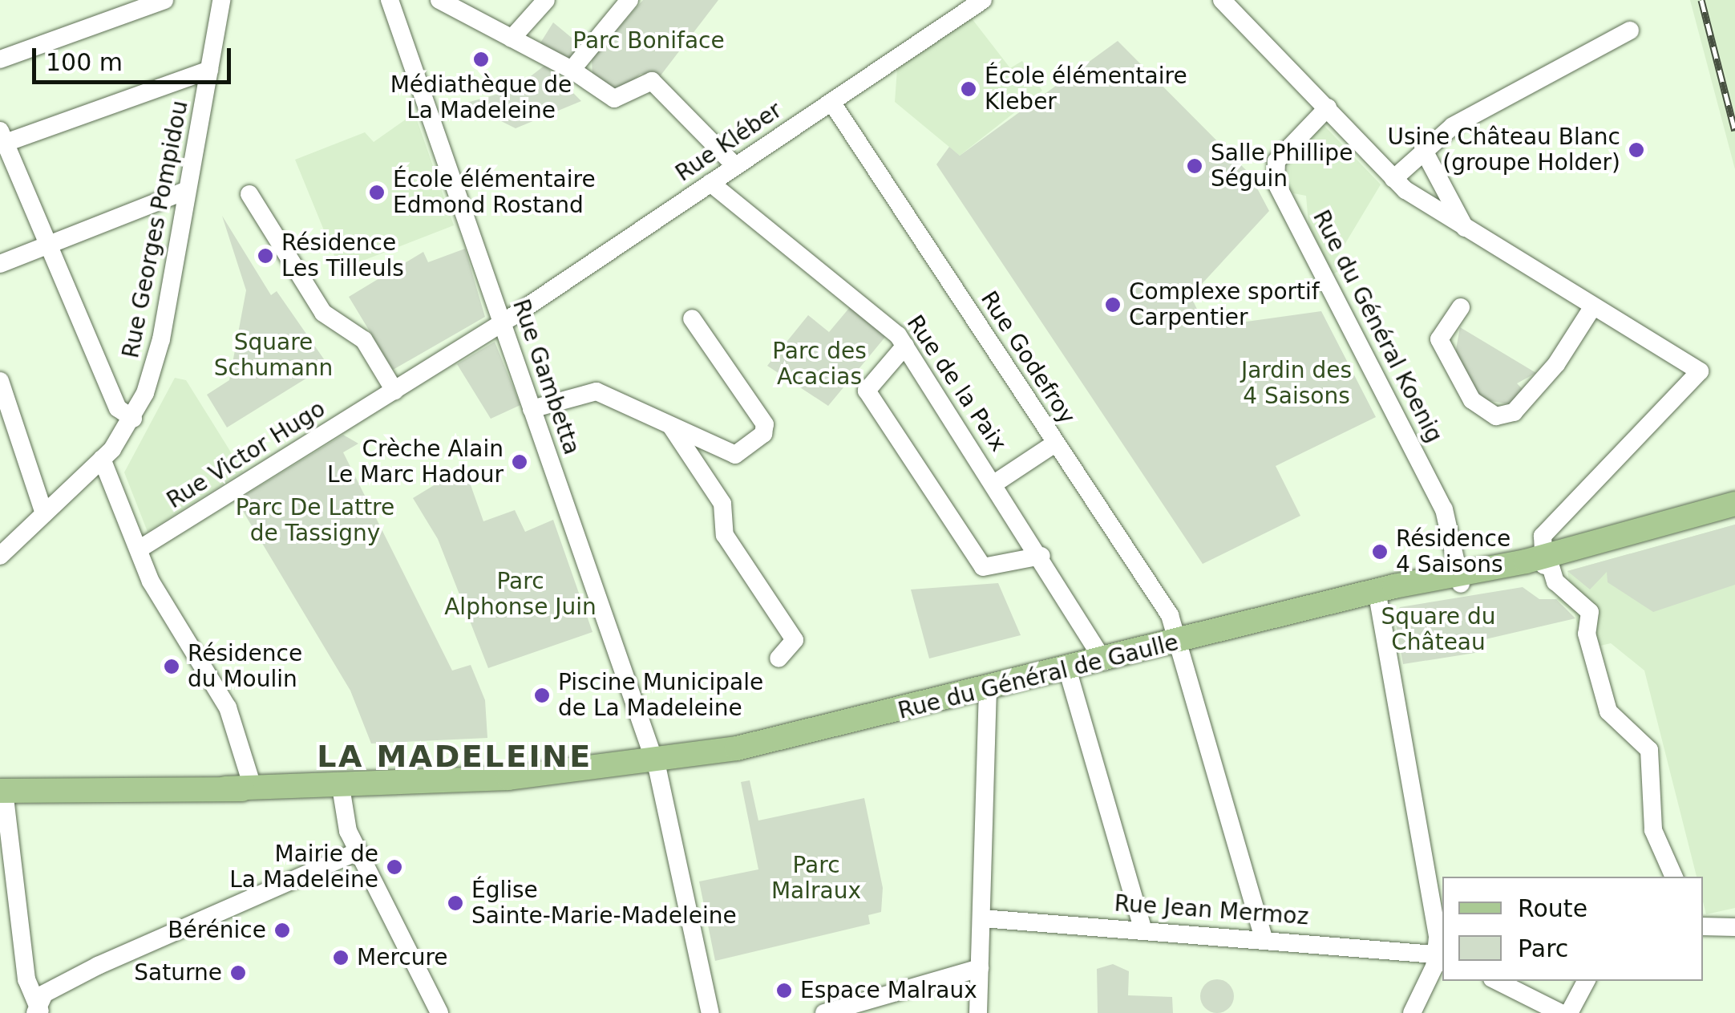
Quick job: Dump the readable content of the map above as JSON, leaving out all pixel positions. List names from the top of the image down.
{
  "streets": {
    "main road": ["Rue du Général de Gaulle"],
    "street": [
      "Rue Kléber",
      "Rue Georges Pompidou",
      "Rue du Général Koenig",
      "Rue Godefroy",
      "Rue Gambetta",
      "Rue de la Paix",
      "Rue Victor Hugo",
      "Rue Jean Mermoz"
    ]
  },
  "crossings": [
    ["Rue Kléber", "Rue Godefroy"],
    ["Rue Kléber", "Rue Gambetta"],
    ["Rue Kléber", "Rue de la Paix"],
    ["Rue Kléber", "Rue Victor Hugo"],
    ["Rue du Général Koenig", "Rue du Général de Gaulle"],
    ["Rue Godefroy", "Rue du Général de Gaulle"],
    ["Rue Godefroy", "Rue Jean Mermoz"],
    ["Rue Gambetta", "Rue Victor Hugo"],
    ["Rue Gambetta", "Rue du Général de Gaulle"],
    ["Rue de la Paix", "Rue du Général de Gaulle"]
  ],
  "districts": ["LA MADELEINE"],
  "parks": [
    "Parc Boniface",
    "Square Schumann",
    "Parc des Acacias",
    "Jardin des 4 Saisons",
    "Parc De Lattre de Tassigny",
    "Parc Alphonse Juin",
    "Square du Château",
    "Parc Malraux"
  ],
  "places": [
    "Médiathèque de La Madeleine",
    "École élémentaire Kleber",
    "Usine Château Blanc (groupe Holder)",
    "Salle Phillipe Séguin",
    "École élémentaire Edmond Rostand",
    "Résidence Les Tilleuls",
    "Complexe sportif Carpentier",
    "Crèche Alain Le Marc Hadour",
    "Résidence 4 Saisons",
    "Résidence du Moulin",
    "Piscine Municipale de La Madeleine",
    "Mairie de La Madeleine",
    "Église Sainte-Marie-Madeleine",
    "Bérénice",
    "Mercure",
    "Saturne",
    "Espace Malraux"
  ],
  "legend": ["Route", "Parc"],
  "scale_bar": "100 m"
}
